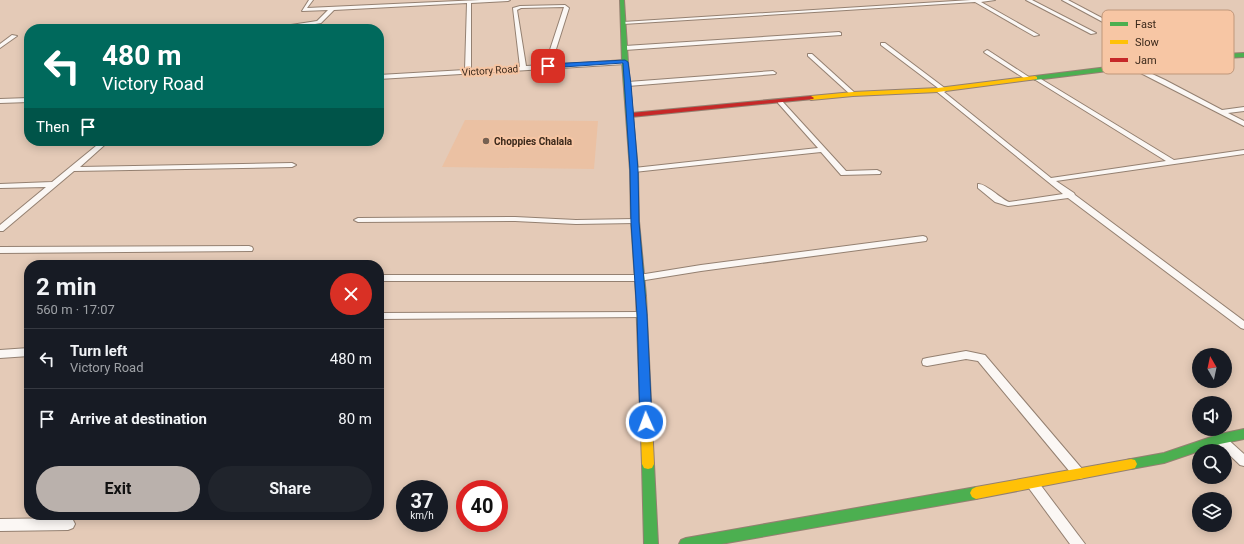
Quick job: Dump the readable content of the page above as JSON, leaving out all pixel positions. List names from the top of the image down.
{
  "streets": {
    "street": ["Victory Road"]
  },
  "places": ["Choppies Chalala"],
  "legend": ["Fast", "Slow", "Jam"],
  "north": "top",
  "page": {
    "turn": ["480 m", "Victory Road"],
    "then": "Then",
    "heading": ["2 min", "560 m · 17:07"],
    "list": [
      {
        "name": "Turn left",
        "note": "Victory Road",
        "value": "480 m"
      },
      {
        "name": "Arrive at destination",
        "value": "80 m"
      }
    ],
    "buttons": ["Exit", "Share"],
    "speed": "37 km/h",
    "limit": "40"
  }
}
